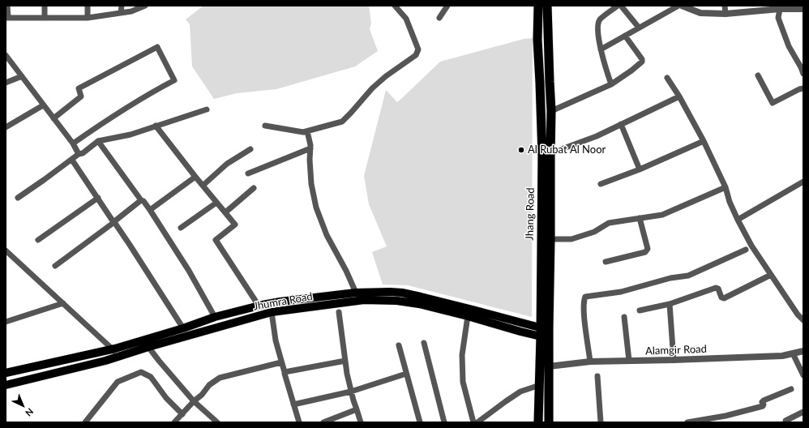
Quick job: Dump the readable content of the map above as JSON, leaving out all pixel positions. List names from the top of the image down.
{
  "streets": {
    "highway": ["Jhang Road"],
    "main road": ["Jhumra Road"],
    "street": ["Alamgir Road"]
  },
  "crossings": [
    ["Jhang Road", "Jhumra Road"],
    ["Jhang Road", "Alamgir Road"]
  ],
  "places": ["Al Rubat Al Noor"],
  "north": "bottom right"
}
